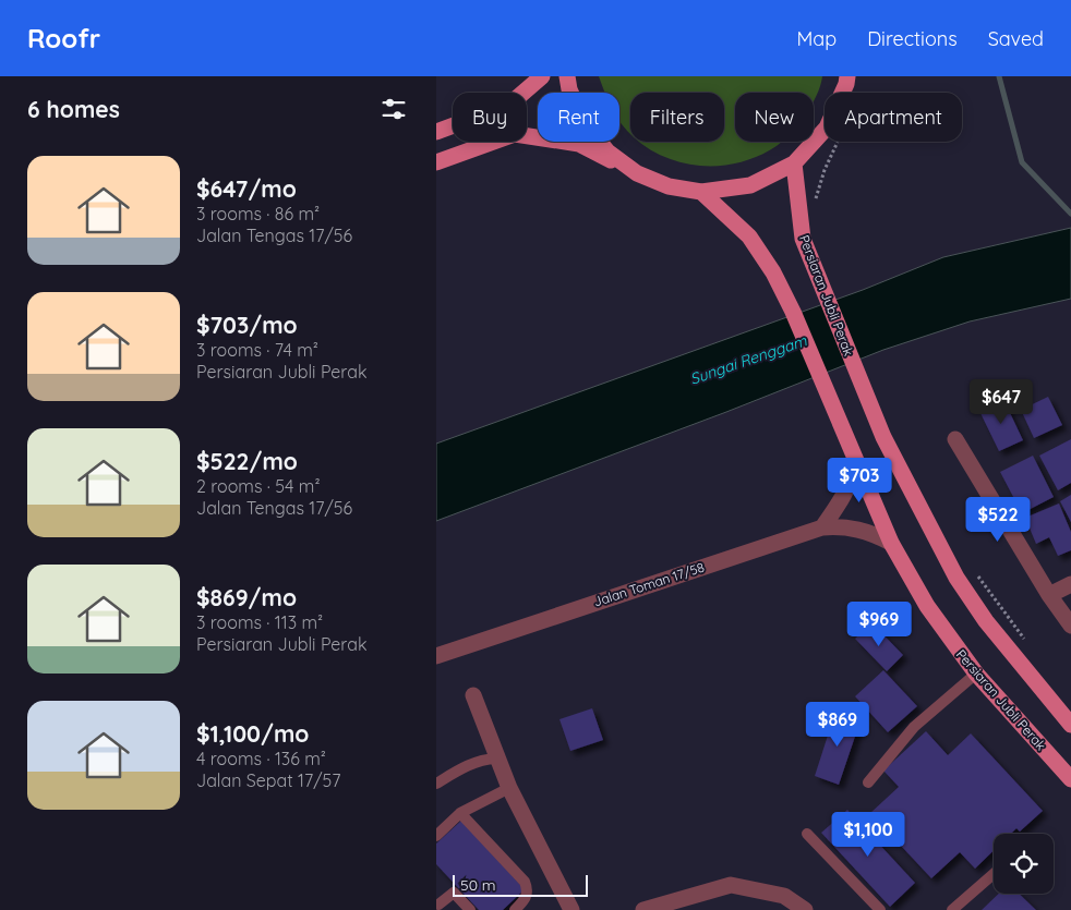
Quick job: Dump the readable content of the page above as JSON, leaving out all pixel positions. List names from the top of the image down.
{
  "streets": {
    "main road": ["Persiaran Jubli Perak"],
    "street": ["Jalan Toman 17/58"]
  },
  "crossings": [
    ["Persiaran Jubli Perak", "Jalan Toman 17/58"]
  ],
  "water": ["Sungai Renggam"],
  "scale_bar": "50 m",
  "page": {
    "header": "Roofr",
    "nav": ["Map", "Directions", "Saved"],
    "heading": "6 homes",
    "chip": [
      "Buy",
      "Rent",
      "Filters",
      "New",
      "Apartment"
    ],
    "list": [
      {
        "name": "$647/mo",
        "note": "3 rooms · 86 m² · Jalan Tengas 17/56"
      },
      {
        "name": "$703/mo",
        "note": "3 rooms · 74 m² · Persiaran Jubli Perak"
      },
      {
        "name": "$522/mo",
        "note": "2 rooms · 54 m² · Jalan Tengas 17/56"
      },
      {
        "name": "$869/mo",
        "note": "3 rooms · 113 m² · Persiaran Jubli Perak"
      },
      {
        "name": "$1,100/mo",
        "note": "4 rooms · 136 m² · Jalan Sepat 17/57"
      }
    ],
    "price": [
      "$647",
      "$703",
      "$522",
      "$969",
      "$869",
      "$1,100"
    ],
    "scale": "50 m"
  }
}
